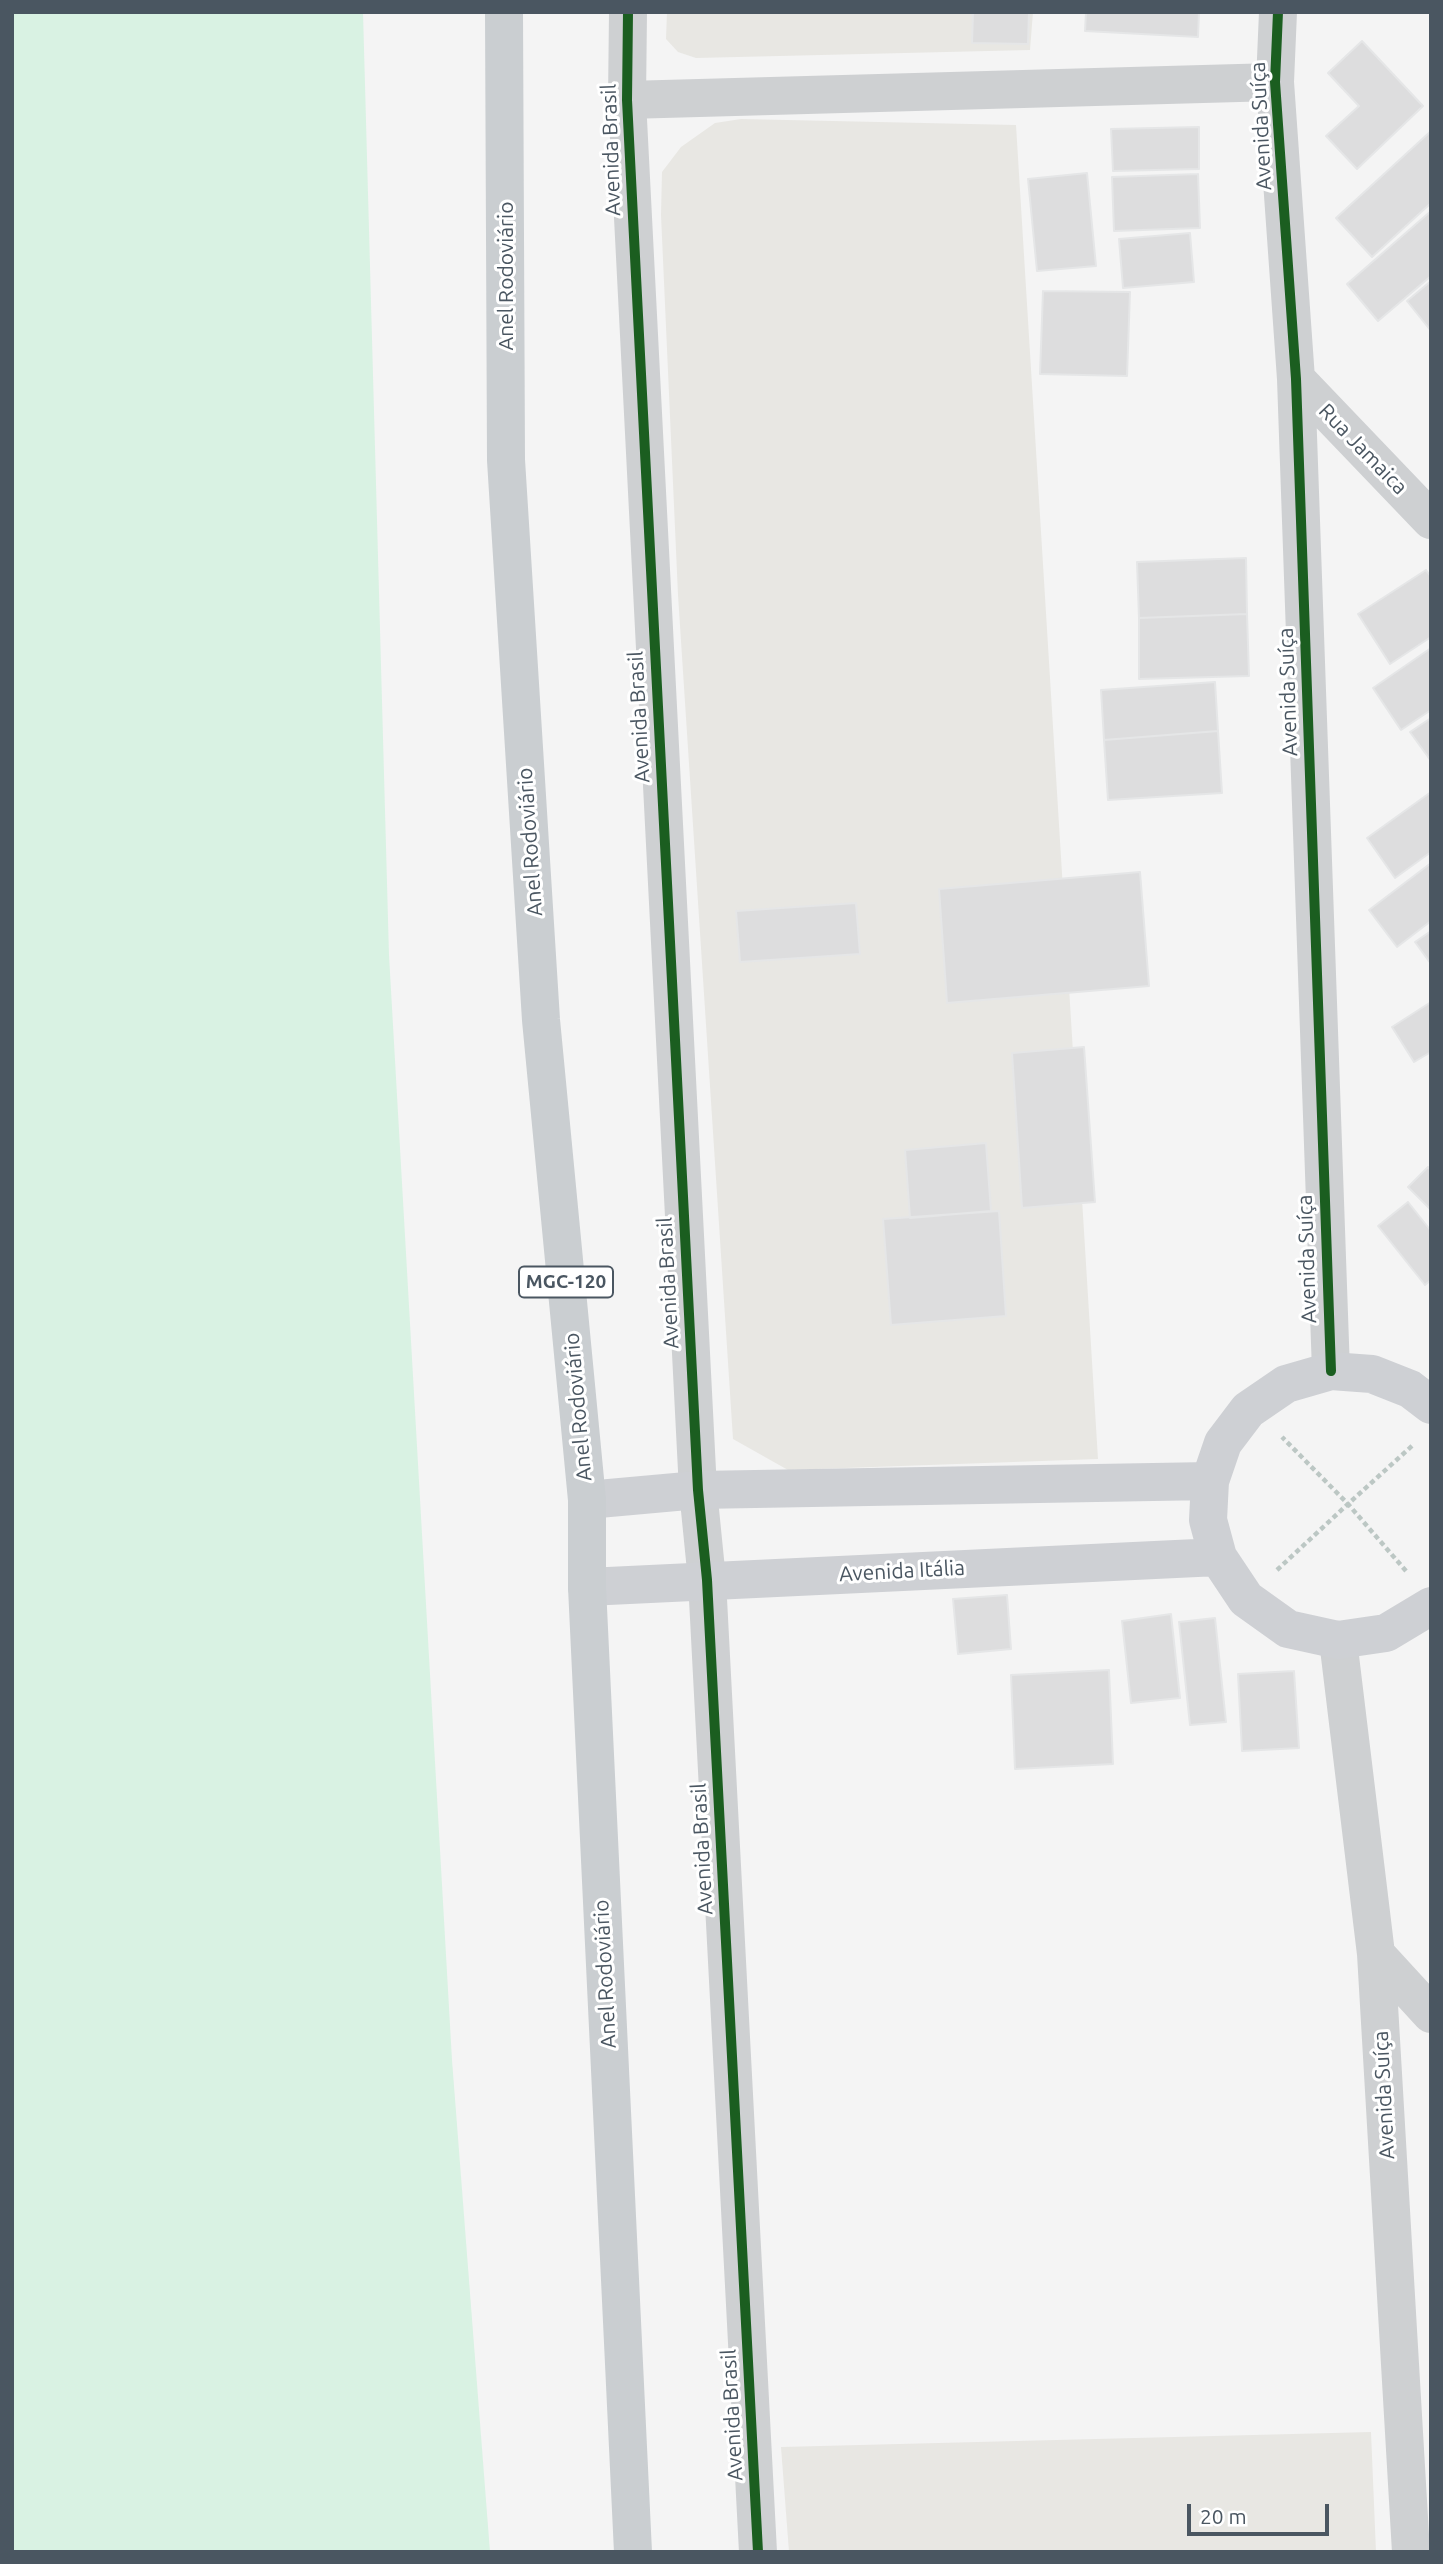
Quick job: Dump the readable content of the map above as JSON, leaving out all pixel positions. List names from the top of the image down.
{
  "streets": {
    "main road": ["Anel Rodoviário", "MGC-120"],
    "street": [
      "Avenida Suíça",
      "Avenida Brasil",
      "Rua Jamaica",
      "Avenida Itália"
    ]
  },
  "crossings": [
    ["Avenida Suíça", "Rua Jamaica"],
    ["Avenida Brasil", "Avenida Itália"],
    ["Anel Rodoviário", "Avenida Itália"]
  ],
  "scale_bar": "20 m"
}
